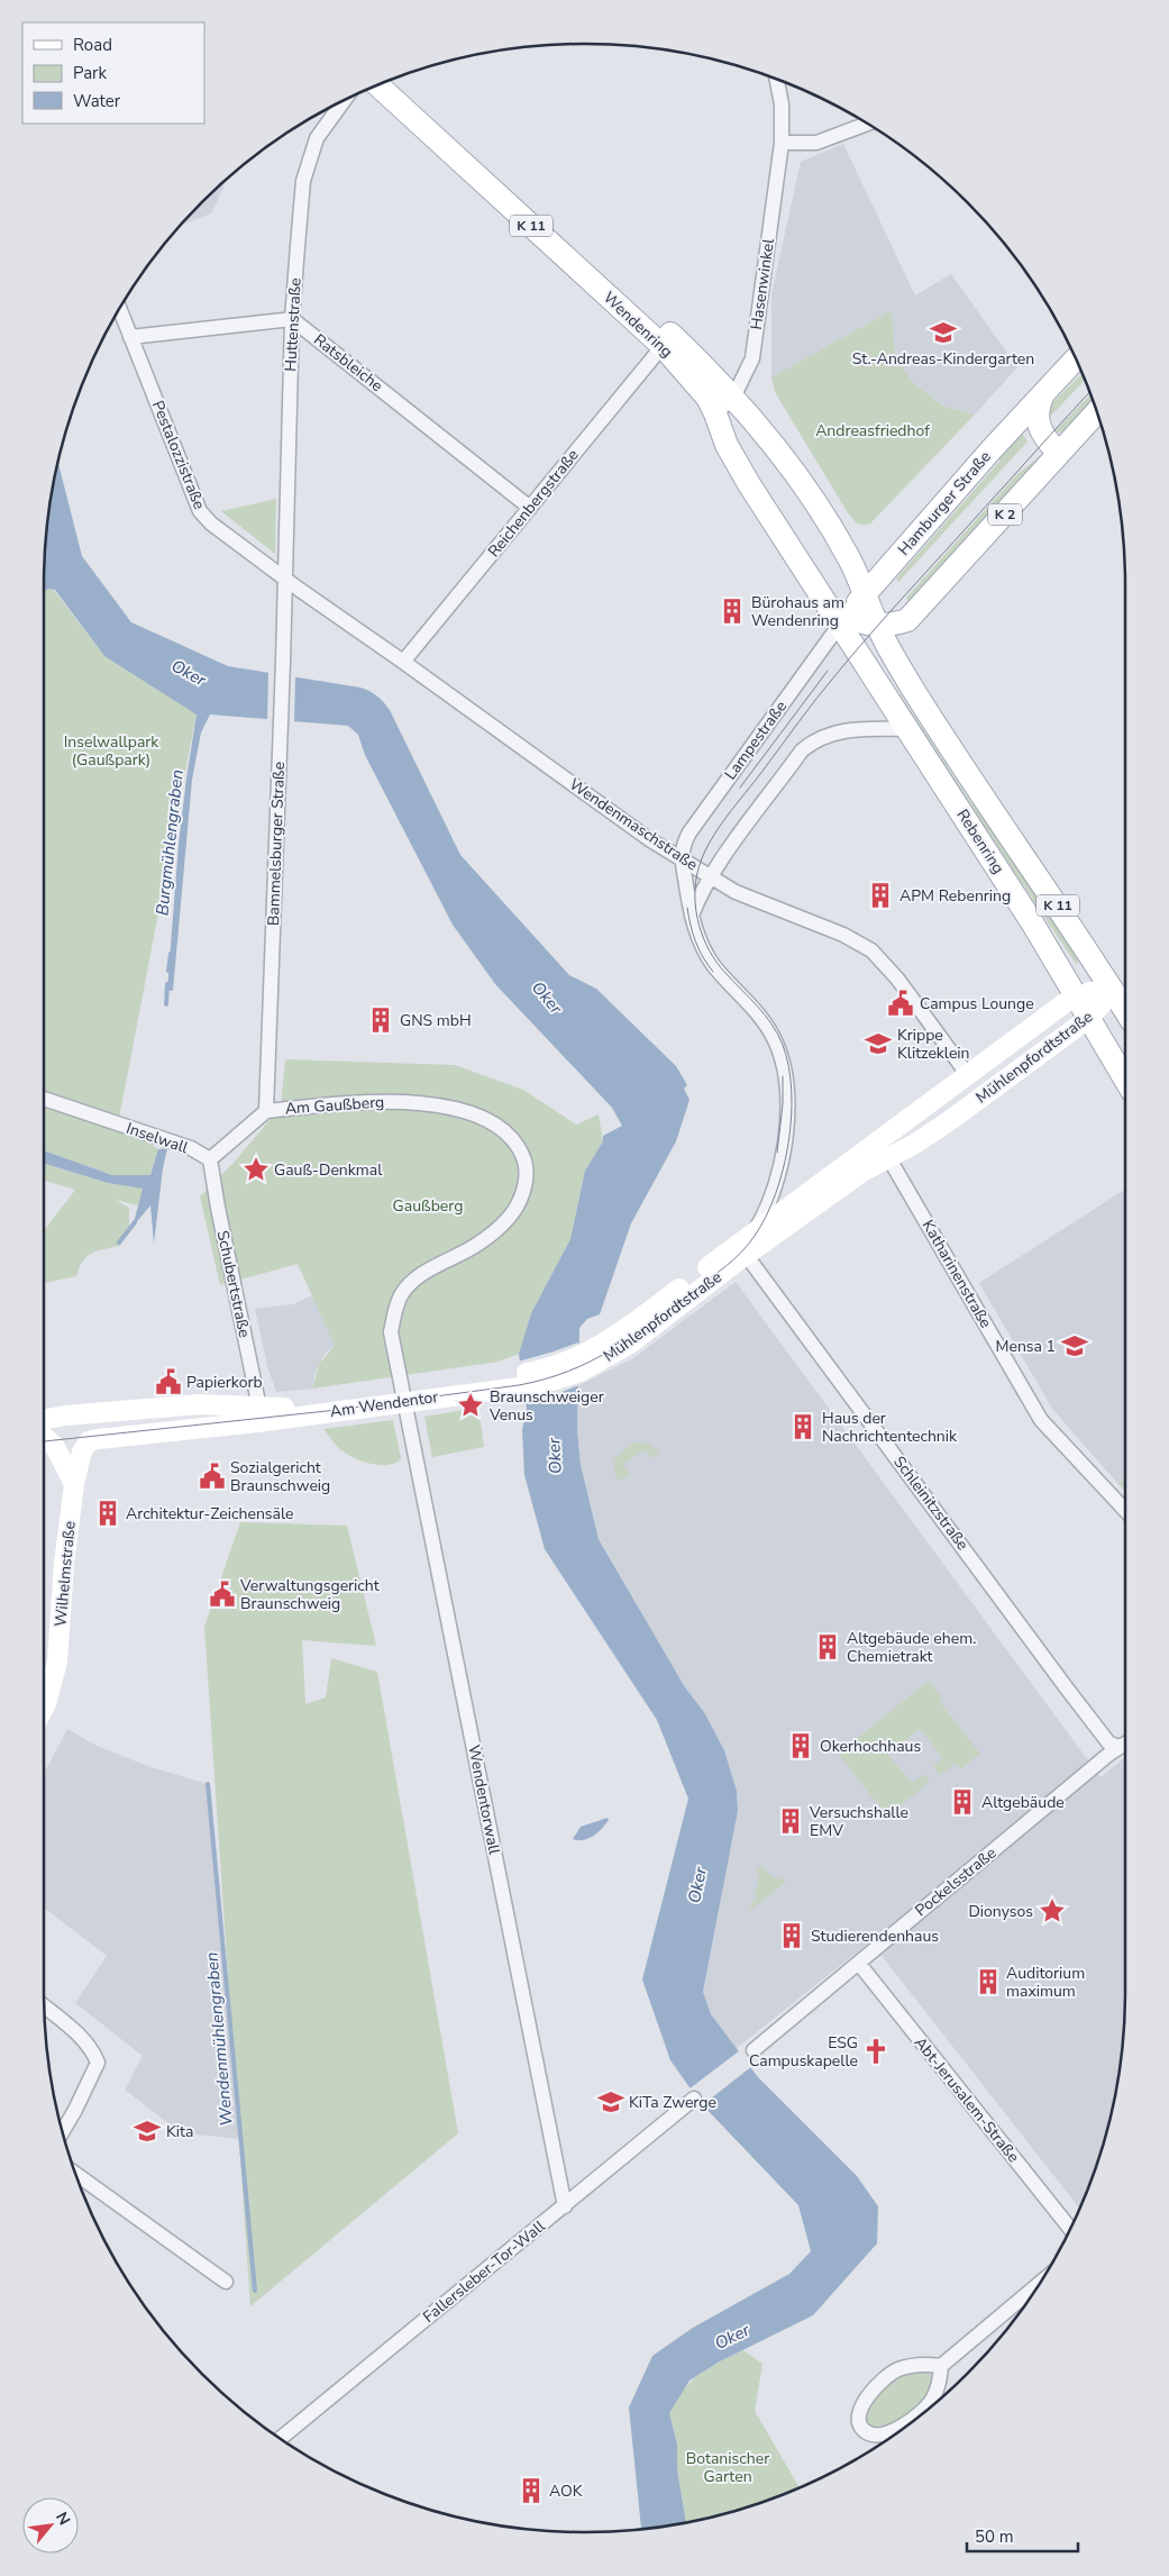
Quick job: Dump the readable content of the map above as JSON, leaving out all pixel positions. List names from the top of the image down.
{
  "streets": {
    "main road": [
      "K 11",
      "Wendenring",
      "Hamburger Straße",
      "K 2",
      "Rebenring",
      "Mühlenpfordtstraße",
      "Am Wendentor",
      "Wilhelmstraße"
    ],
    "street": [
      "Hasenwinkel",
      "Huttenstraße",
      "Ratsbleiche",
      "Pestalozzistraße",
      "Reichenbergstraße",
      "Lampestraße",
      "Wendenmaschstraße",
      "Bammelsburger Straße",
      "Am Gaußberg",
      "Inselwall",
      "Katharinenstraße",
      "Schubertstraße",
      "Schleinitzstraße",
      "Wendentorwall",
      "Pockelsstraße",
      "Abt-Jerusalem-Straße",
      "Fallersleber-Tor-Wall"
    ]
  },
  "crossings": [
    ["K 11", "Rebenring"],
    ["Hasenwinkel", "Wendenring"],
    ["Huttenstraße", "Ratsbleiche"],
    ["Huttenstraße", "Pestalozzistraße"],
    ["Huttenstraße", "Wendenmaschstraße"],
    ["Huttenstraße", "Bammelsburger Straße"],
    ["Wendenring", "Reichenbergstraße"],
    ["Wendenring", "Hamburger Straße"],
    ["Wendenring", "Lampestraße"],
    ["Wendenring", "Rebenring"],
    ["Ratsbleiche", "Reichenbergstraße"],
    ["Pestalozzistraße", "Wendenmaschstraße"],
    ["Pestalozzistraße", "Bammelsburger Straße"],
    ["Reichenbergstraße", "Wendenmaschstraße"],
    ["Hamburger Straße", "Lampestraße"],
    ["Hamburger Straße", "Rebenring"],
    ["Lampestraße", "Wendenmaschstraße"],
    ["Lampestraße", "Rebenring"],
    ["Wendenmaschstraße", "Bammelsburger Straße"],
    ["Wendenmaschstraße", "Mühlenpfordtstraße"],
    ["Rebenring", "Mühlenpfordtstraße"],
    ["Bammelsburger Straße", "Am Gaußberg"],
    ["Mühlenpfordtstraße", "Katharinenstraße"],
    ["Mühlenpfordtstraße", "Am Wendentor"],
    ["Mühlenpfordtstraße", "Schleinitzstraße"],
    ["Am Gaußberg", "Am Wendentor"],
    ["Am Gaußberg", "Wendentorwall"],
    ["Inselwall", "Schubertstraße"],
    ["Schubertstraße", "Am Wendentor"],
    ["Am Wendentor", "Wilhelmstraße"],
    ["Am Wendentor", "Wendentorwall"],
    ["Schleinitzstraße", "Pockelsstraße"],
    ["Wendentorwall", "Fallersleber-Tor-Wall"],
    ["Pockelsstraße", "Abt-Jerusalem-Straße"]
  ],
  "water": ["Oker", "Burgmühlengraben", "Wendenmühlengraben"],
  "parks": [
    "Andreasfriedhof",
    "Inselwallpark (Gaußpark)",
    "Gaußberg",
    "Botanischer Garten"
  ],
  "places": {
    "school or university": [
      "St.-Andreas-Kindergarten",
      "Krippe Klitzeklein",
      "Mensa 1",
      "KiTa Zwerge",
      "Kita"
    ],
    "building": [
      "Bürohaus am Wendenring",
      "APM Rebenring",
      "GNS mbH",
      "Haus der Nachrichtentechnik",
      "Architektur-Zeichensäle",
      "Altgebäude ehem. Chemietrakt",
      "Okerhochhaus",
      "Altgebäude",
      "Versuchshalle EMV",
      "Studierendenhaus",
      "Auditorium maximum",
      "AOK"
    ],
    "public building": [
      "Campus Lounge",
      "Papierkorb",
      "Sozialgericht Braunschweig",
      "Verwaltungsgericht Braunschweig"
    ],
    "place": ["Gauß-Denkmal", "Braunschweiger Venus", "Dionysos"],
    "church": ["ESG Campuskapelle"]
  },
  "legend": ["Road", "Park", "Water"],
  "scale_bar": "50 m",
  "north": "top right"
}
